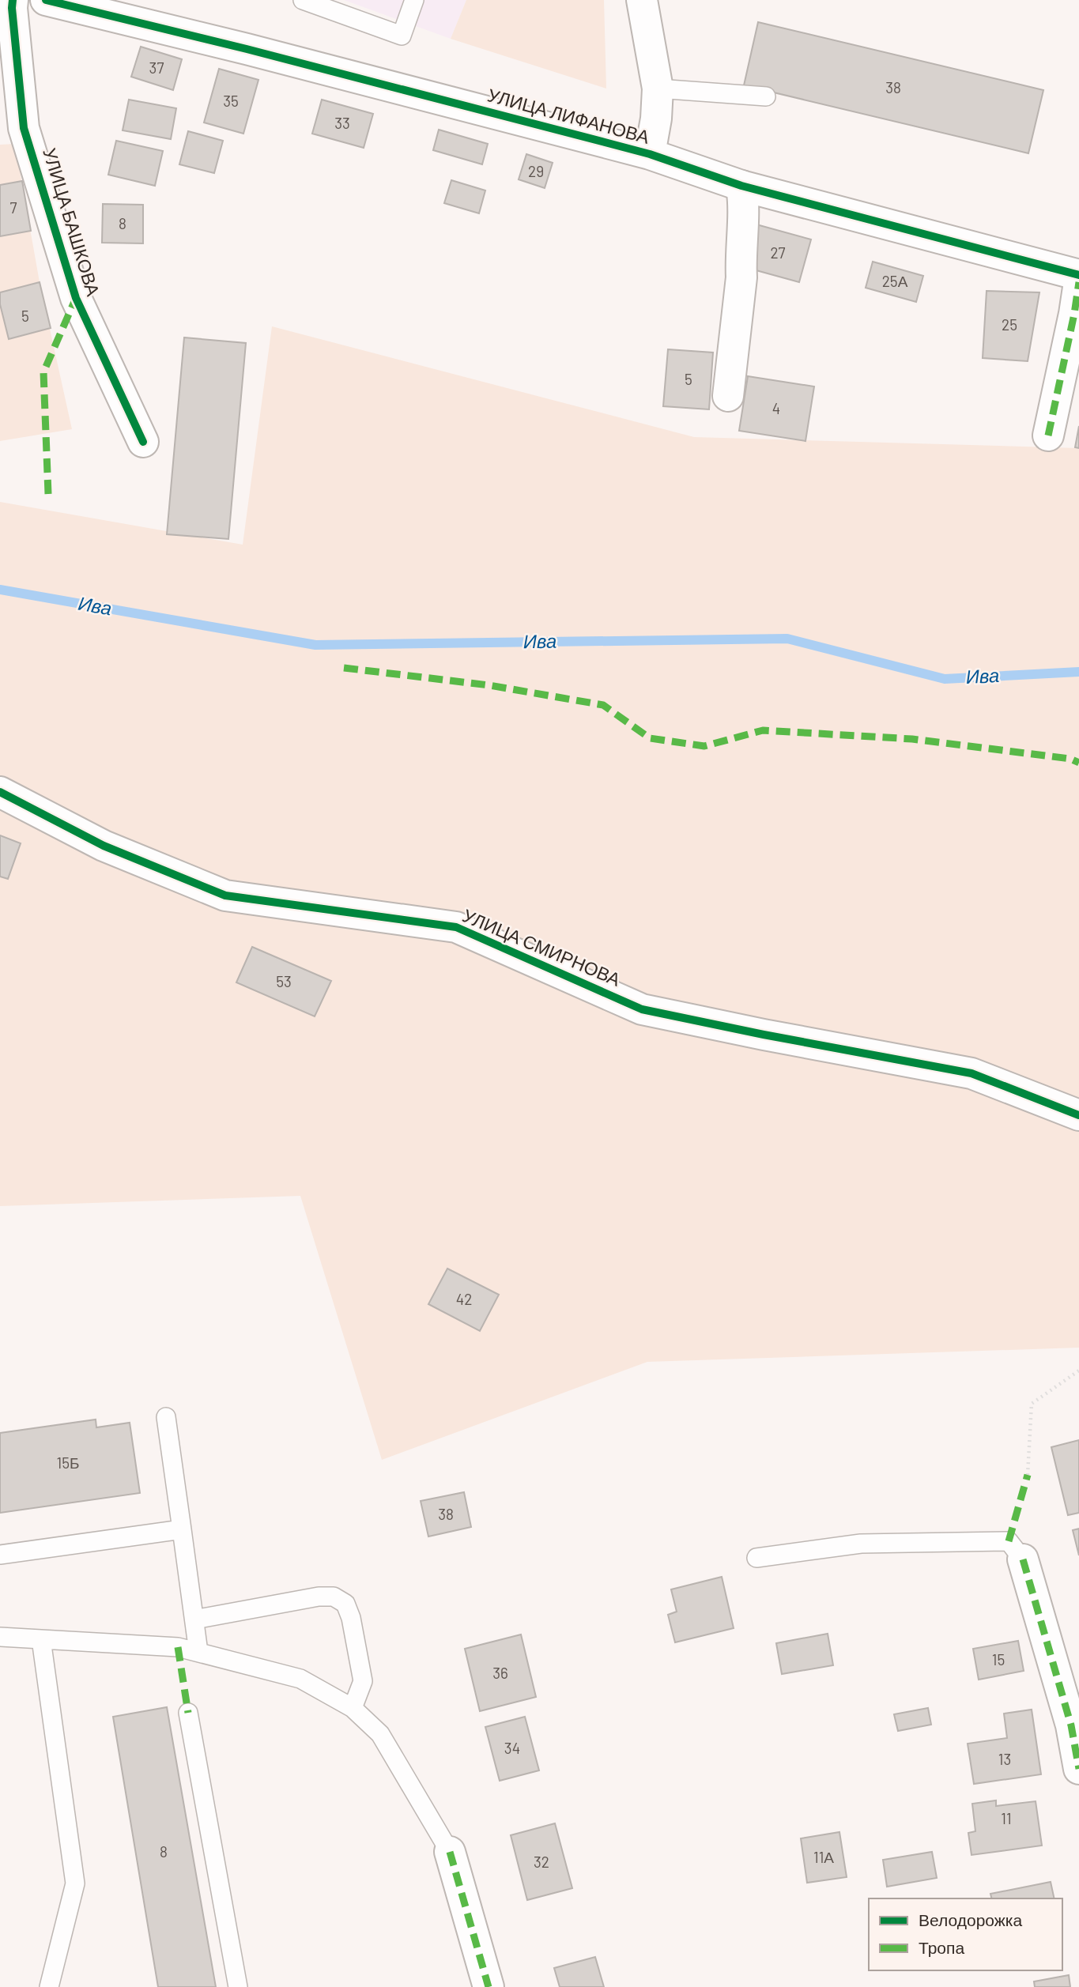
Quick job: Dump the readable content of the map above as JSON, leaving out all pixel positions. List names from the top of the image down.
{
  "streets": {
    "street": ["УЛИЦА ЛИФАНОВА", "УЛИЦА БАШКОВА", "УЛИЦА СМИРНОВА"]
  },
  "water": ["Ива"],
  "house_numbers": [
    "37",
    "38",
    "35",
    "33",
    "29",
    "7",
    "8",
    "27",
    "25А",
    "5",
    "25",
    "5",
    "4",
    "53",
    "42",
    "15Б",
    "38",
    "15",
    "36",
    "34",
    "13",
    "11",
    "8",
    "11А",
    "32"
  ],
  "legend": ["Велодорожка", "Тропа"]
}
